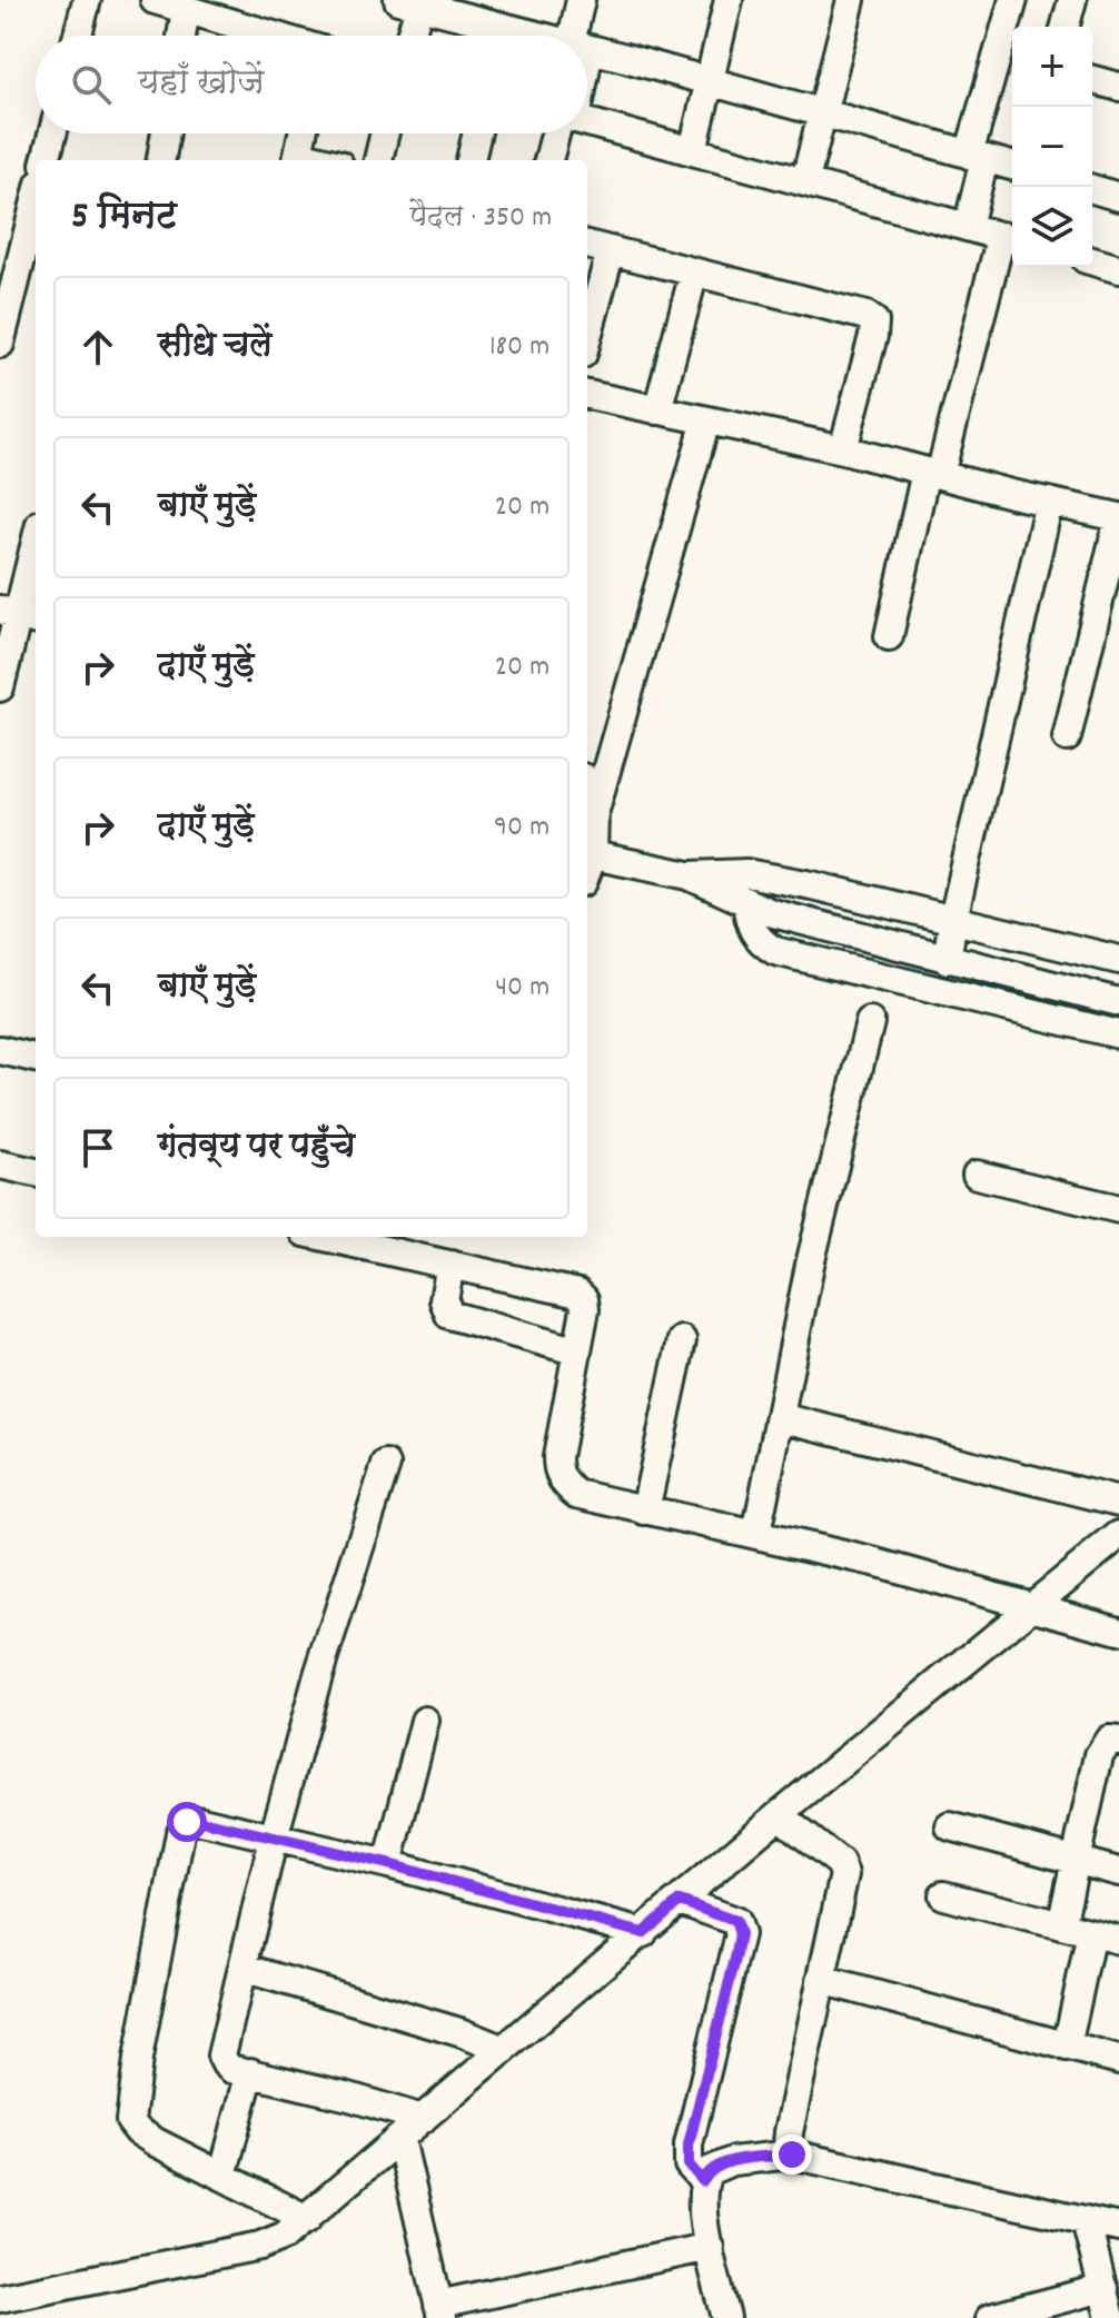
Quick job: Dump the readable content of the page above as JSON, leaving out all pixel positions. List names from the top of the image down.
{
  "page": {
    "map_buttons": ["+", "−"],
    "search": "यहाँ खोजें",
    "heading": ["5 मिनट", "पैदल · 350 m"],
    "list": [
      ["सीधे चलें", "180 m"],
      ["बाएँ मुड़ें", "20 m"],
      ["दाएँ मुड़ें", "20 m"],
      ["दाएँ मुड़ें", "90 m"],
      ["बाएँ मुड़ें", "40 m"],
      "गंतव्य पर पहुँचे"
    ]
  }
}
